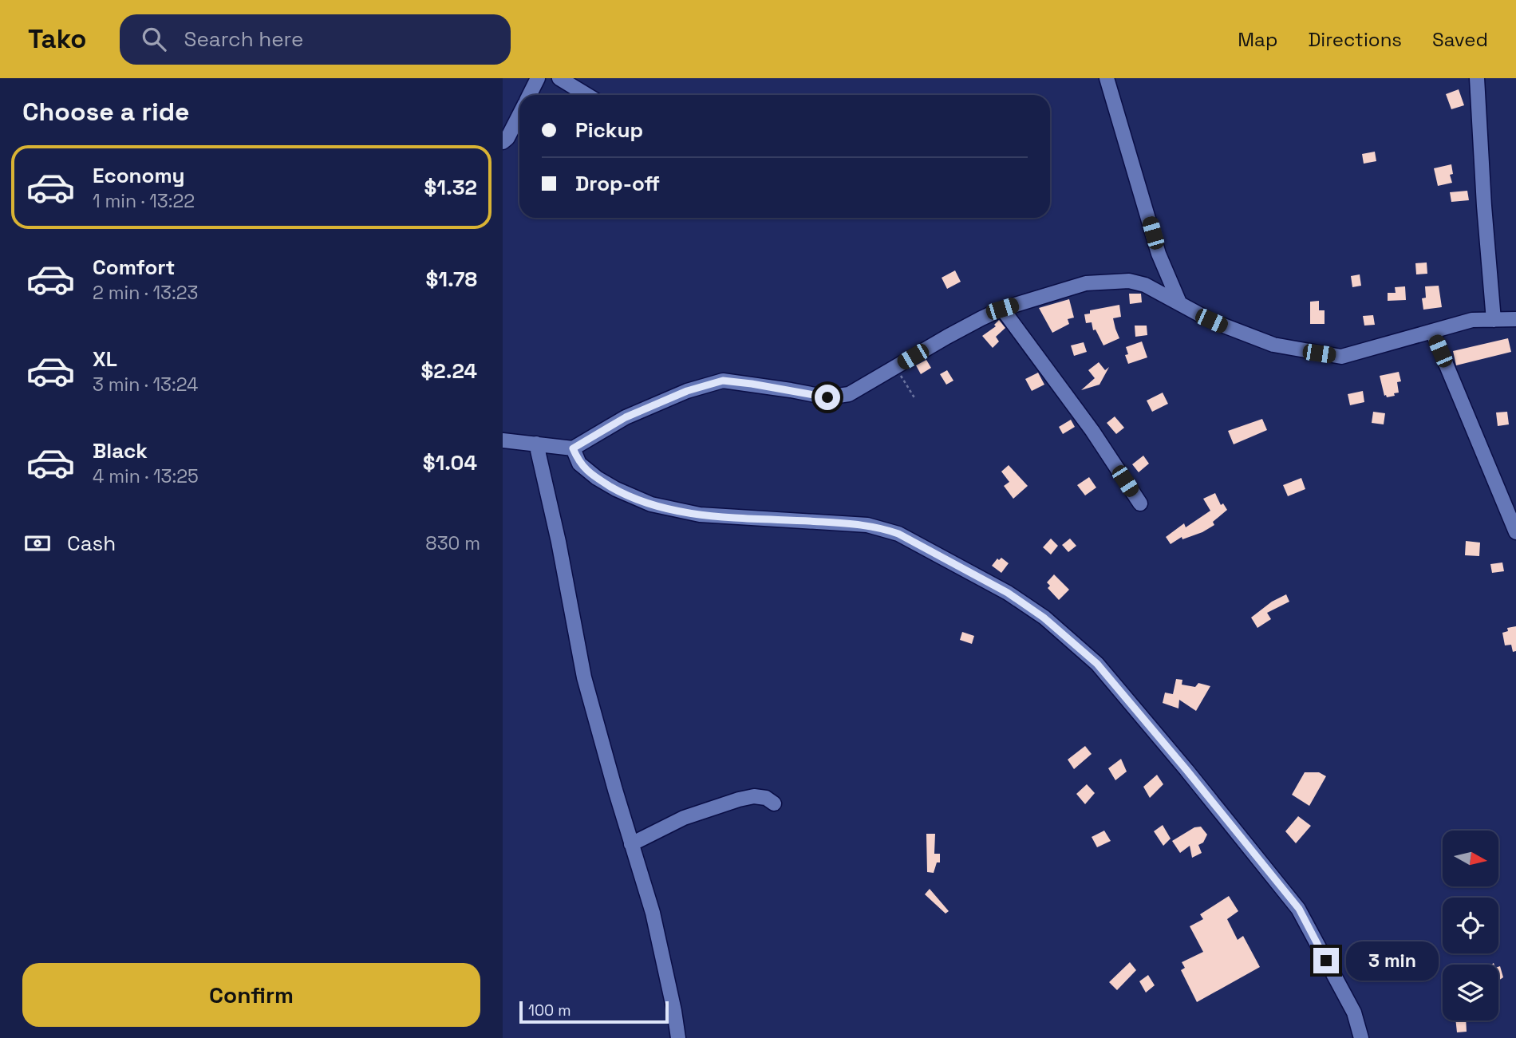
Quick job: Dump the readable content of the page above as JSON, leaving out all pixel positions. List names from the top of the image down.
{
  "scale_bar": "100 m",
  "north": "right",
  "page": {
    "header": "Tako",
    "search": "Search here",
    "nav": ["Map", "Directions", "Saved"],
    "heading": "Choose a ride",
    "banner": ["Pickup", "Drop-off"],
    "list": [
      {
        "name": "Economy",
        "note": "1 min · 13:22",
        "value": "$1.32"
      },
      {
        "name": "Comfort",
        "note": "2 min · 13:23",
        "value": "$1.78"
      },
      {
        "name": "XL",
        "note": "3 min · 13:24",
        "value": "$2.24"
      },
      {
        "name": "Black",
        "note": "4 min · 13:25",
        "value": "$1.04"
      }
    ],
    "pay": ["Cash", "830 m"],
    "bubble": "3 min",
    "buttons": "Confirm",
    "scale": "100 m"
  }
}
